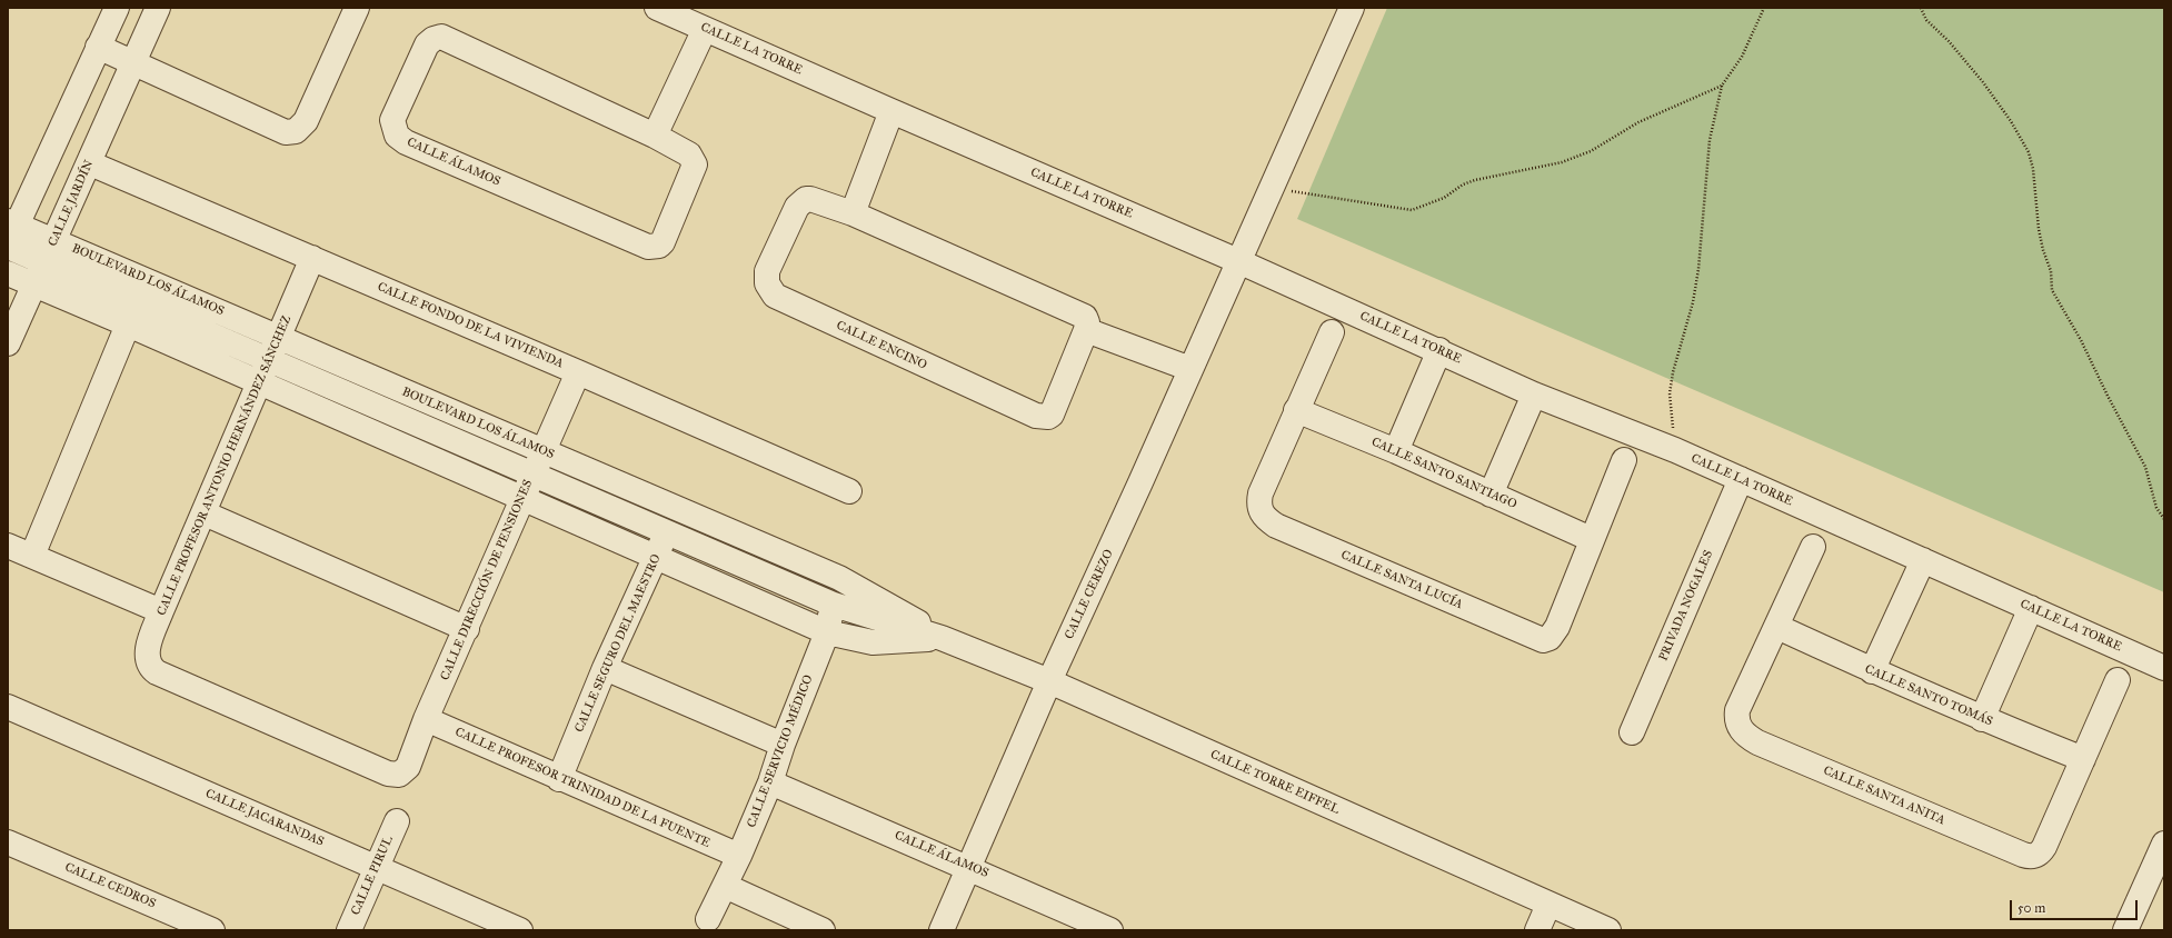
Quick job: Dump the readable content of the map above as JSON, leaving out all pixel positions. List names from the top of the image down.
{
  "streets": {
    "street": [
      "CALLE LA TORRE",
      "CALLE ÁLAMOS",
      "CALLE JARDÍN",
      "BOULEVARD LOS ÁLAMOS",
      "CALLE FONDO DE LA VIVIENDA",
      "CALLE ENCINO",
      "CALLE PROFESOR ANTONIO HERNÁNDEZ SÁNCHEZ",
      "CALLE SANTO SANTIAGO",
      "CALLE DIRECCIÓN DE PENSIONES",
      "CALLE SANTA LUCÍA",
      "CALLE CEREZO",
      "PRIVADA NOGALES",
      "CALLE SEGURO DEL MAESTRO",
      "CALLE SANTO TOMÁS",
      "CALLE SERVICIO MÉDICO",
      "CALLE TORRE EIFFEL",
      "CALLE PROFESOR TRINIDAD DE LA FUENTE",
      "CALLE SANTA ANITA",
      "CALLE JACARANDAS",
      "CALLE PIRUL",
      "CALLE CEDROS"
    ]
  },
  "crossings": [
    ["CALLE LA TORRE", "CALLE CEREZO"],
    ["CALLE LA TORRE", "PRIVADA NOGALES"],
    ["CALLE ÁLAMOS", "CALLE CEREZO"],
    ["CALLE ÁLAMOS", "CALLE SERVICIO MÉDICO"],
    ["CALLE JARDÍN", "BOULEVARD LOS ÁLAMOS"],
    ["CALLE JARDÍN", "CALLE FONDO DE LA VIVIENDA"],
    ["BOULEVARD LOS ÁLAMOS", "CALLE PROFESOR ANTONIO HERNÁNDEZ SÁNCHEZ"],
    ["BOULEVARD LOS ÁLAMOS", "CALLE DIRECCIÓN DE PENSIONES"],
    ["BOULEVARD LOS ÁLAMOS", "CALLE SEGURO DEL MAESTRO"],
    ["BOULEVARD LOS ÁLAMOS", "CALLE SERVICIO MÉDICO"],
    ["BOULEVARD LOS ÁLAMOS", "CALLE TORRE EIFFEL"],
    ["CALLE FONDO DE LA VIVIENDA", "CALLE PROFESOR ANTONIO HERNÁNDEZ SÁNCHEZ"],
    ["CALLE FONDO DE LA VIVIENDA", "CALLE DIRECCIÓN DE PENSIONES"],
    ["CALLE PROFESOR ANTONIO HERNÁNDEZ SÁNCHEZ", "CALLE DIRECCIÓN DE PENSIONES"],
    ["CALLE SANTO SANTIAGO", "CALLE SANTA LUCÍA"],
    ["CALLE DIRECCIÓN DE PENSIONES", "CALLE PROFESOR TRINIDAD DE LA FUENTE"],
    ["CALLE CEREZO", "CALLE TORRE EIFFEL"],
    ["CALLE SEGURO DEL MAESTRO", "CALLE PROFESOR TRINIDAD DE LA FUENTE"],
    ["CALLE SANTO TOMÁS", "CALLE SANTA ANITA"],
    ["CALLE SERVICIO MÉDICO", "CALLE PROFESOR TRINIDAD DE LA FUENTE"],
    ["CALLE JACARANDAS", "CALLE PIRUL"]
  ],
  "scale_bar": "50 m"
}
